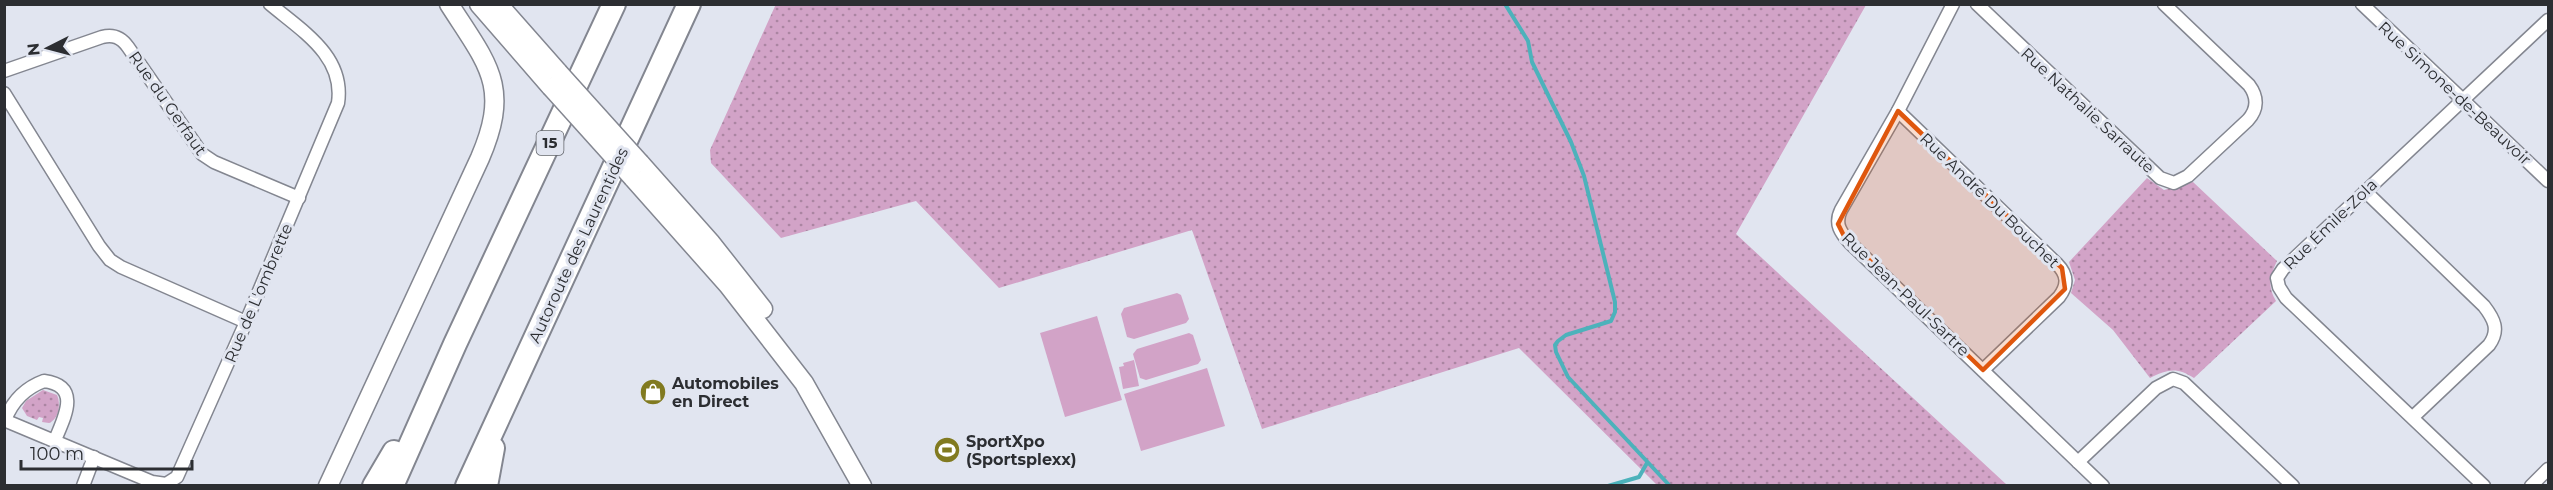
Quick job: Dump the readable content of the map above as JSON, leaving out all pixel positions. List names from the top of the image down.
{
  "streets": {
    "highway": ["15", "Autoroute des Laurentides"],
    "street": [
      "Rue Simone-de-Beauvoir",
      "Rue du Gerfaut",
      "Rue Nathalie Sarraute",
      "Rue André Du Bouchet",
      "Rue Émile-Zola",
      "Rue de L'ombrette",
      "Rue Jean-Paul-Sartre"
    ]
  },
  "crossings": [
    ["Rue Simone-de-Beauvoir", "Rue Émile-Zola"],
    ["Rue du Gerfaut", "Rue de L'ombrette"],
    ["Rue André Du Bouchet", "Rue Jean-Paul-Sartre"]
  ],
  "places": {
    "shop": ["Automobiles en Direct"],
    "sports": ["SportXpo (Sportsplexx)"]
  },
  "scale_bar": "100 m",
  "north": "left"
}
